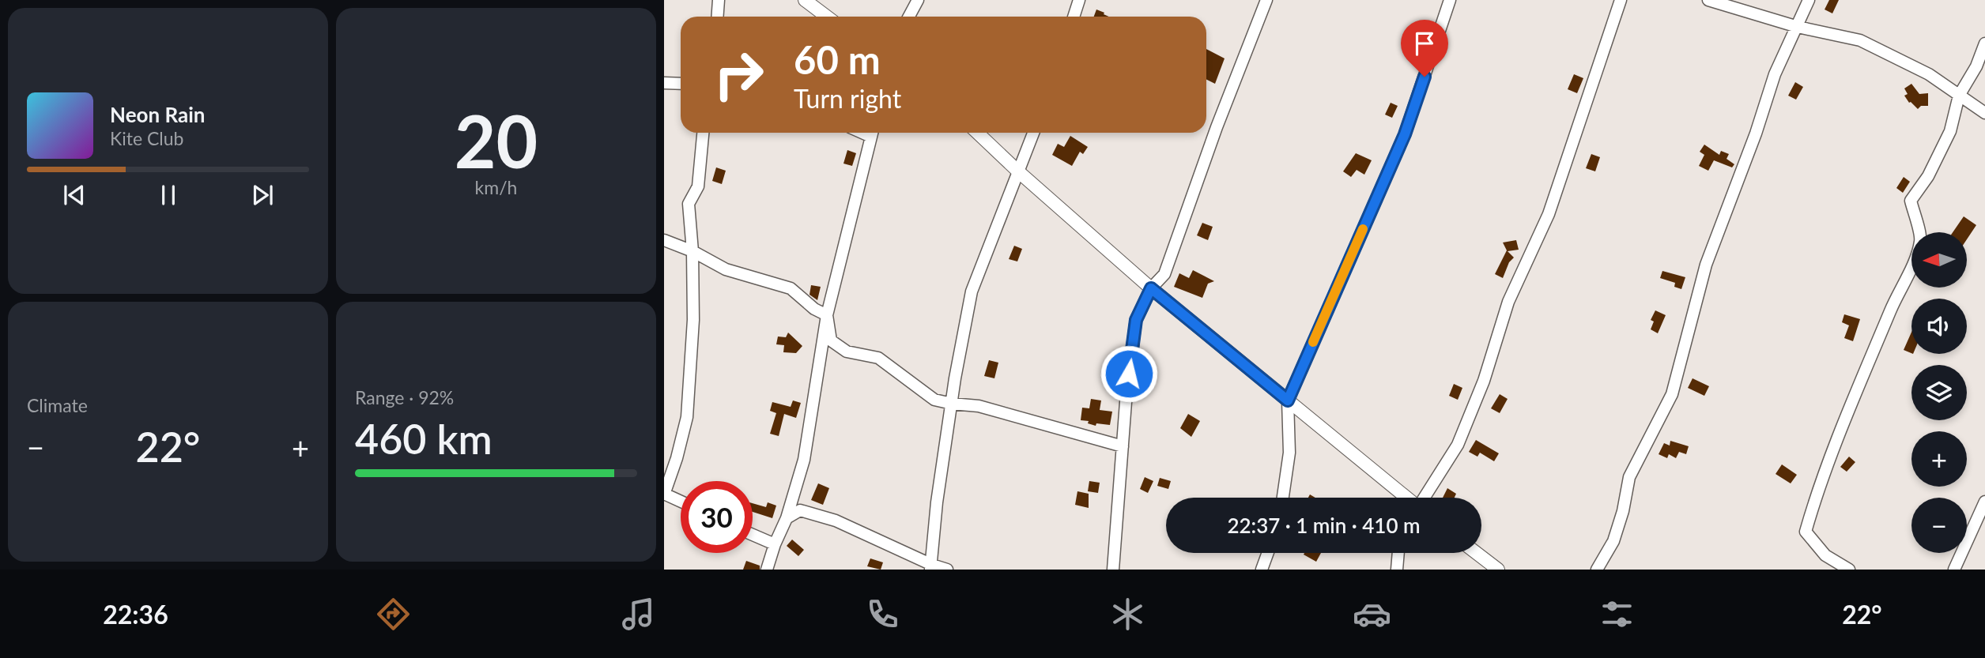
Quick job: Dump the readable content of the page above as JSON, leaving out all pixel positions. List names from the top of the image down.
{
  "north": "left",
  "page": {
    "tile": [
      ["20", "km/h"],
      "Climate",
      ["Range · 92%", "460 km"]
    ],
    "turn": ["60 m", "Turn right"],
    "song": ["Neon Rain", "Kite Club"],
    "map_buttons": ["+", "−"],
    "heat": ["−", "22°", "+"],
    "limit": "30",
    "trip": "22:37 · 1 min · 410 m",
    "tabs": ["22:36", "22°"]
  }
}
